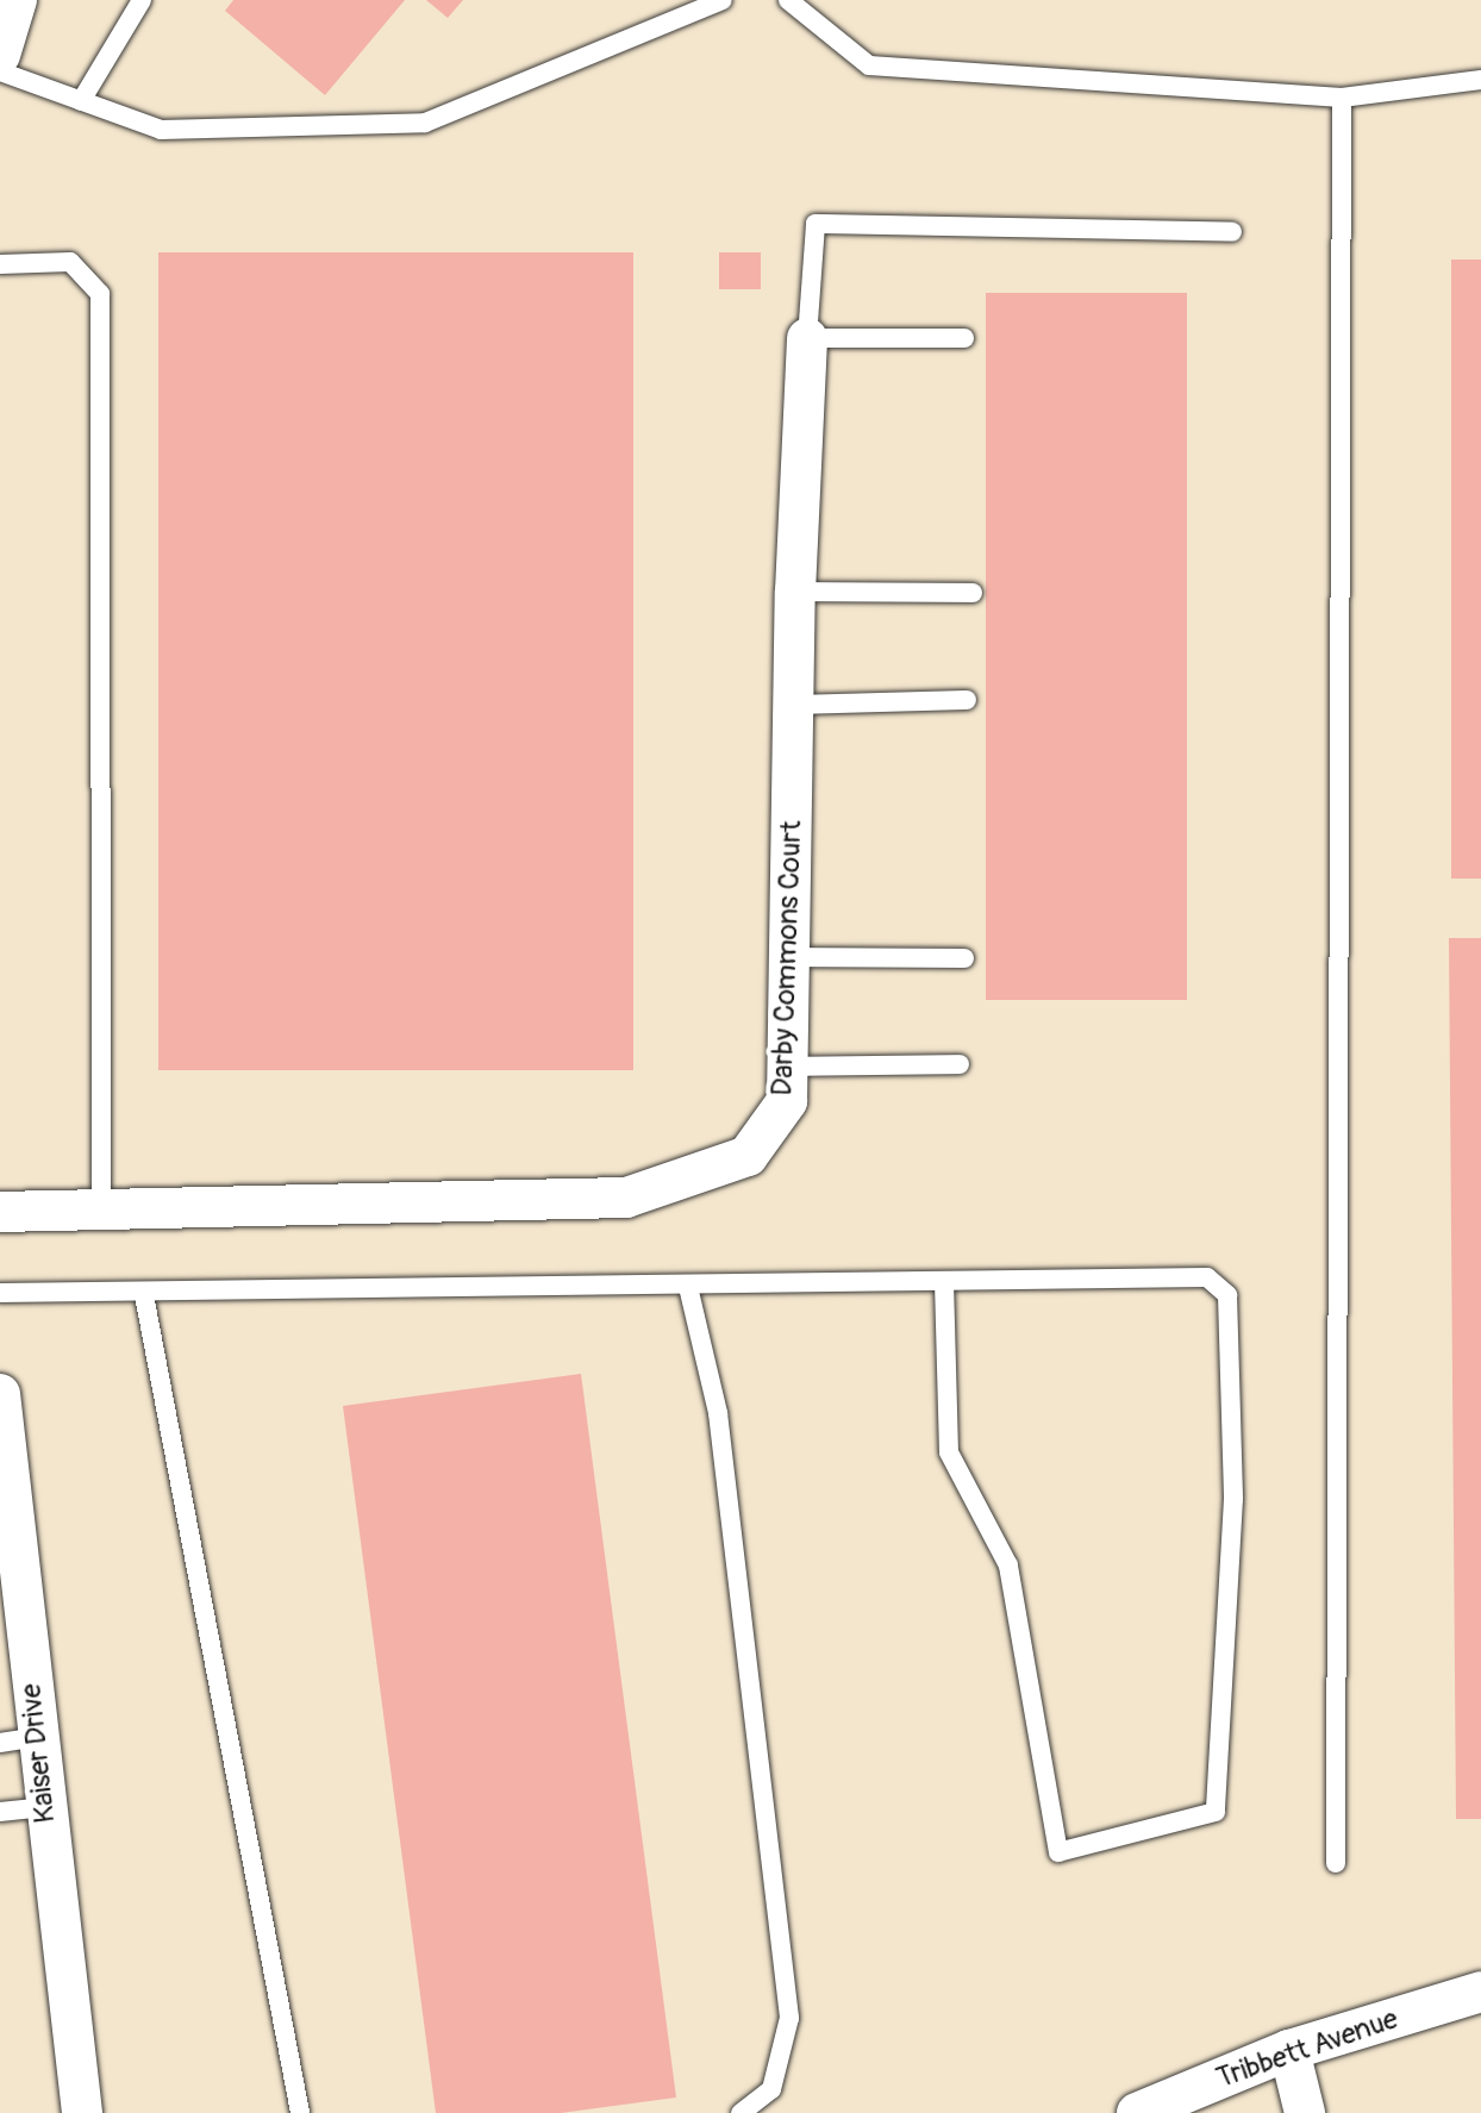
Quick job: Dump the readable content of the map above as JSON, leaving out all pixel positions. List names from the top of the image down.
{
  "streets": {
    "street": ["Darby Commons Court", "Kaiser Drive", "Tribbett Avenue"]
  }
}
